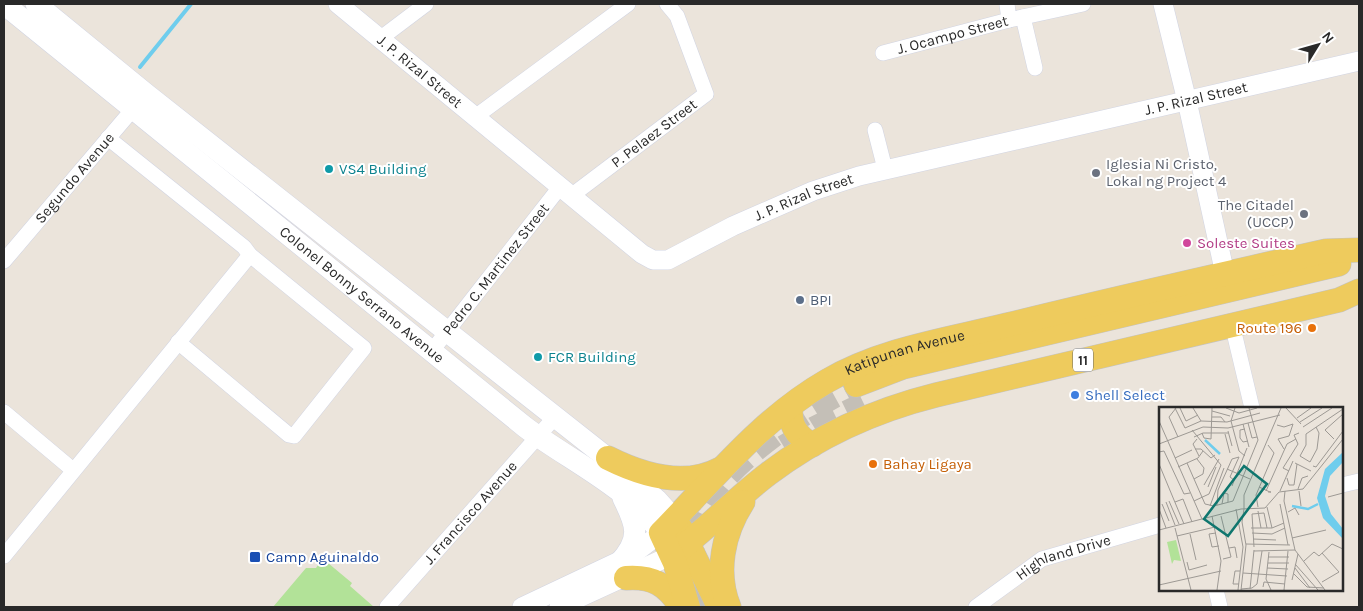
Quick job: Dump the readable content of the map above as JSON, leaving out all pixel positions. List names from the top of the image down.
{
  "streets": {
    "main road": ["Colonel Bonny Serrano Avenue", "Katipunan Avenue", "11"],
    "street": [
      "J. Ocampo Street",
      "J. P. Rizal Street",
      "P. Pelaez Street",
      "Segundo Avenue",
      "Pedro C. Martinez Street",
      "J. Francisco Avenue",
      "Highland Drive"
    ]
  },
  "crossings": [
    ["J. P. Rizal Street", "P. Pelaez Street"],
    ["J. P. Rizal Street", "Pedro C. Martinez Street"],
    ["P. Pelaez Street", "Pedro C. Martinez Street"],
    ["Segundo Avenue", "Colonel Bonny Serrano Avenue"],
    ["Pedro C. Martinez Street", "Colonel Bonny Serrano Avenue"],
    ["Colonel Bonny Serrano Avenue", "Katipunan Avenue"],
    ["Colonel Bonny Serrano Avenue", "J. Francisco Avenue"]
  ],
  "places": {
    "other": [
      "VS4 Building",
      "Iglesia Ni Cristo, Lokal ng Project 4",
      "The Citadel (UCCP)",
      "Soleste Suites",
      "BPI",
      "Route 196",
      "FCR Building",
      "Shell Select",
      "Bahay Ligaya"
    ],
    "transit": ["Camp Aguinaldo"]
  },
  "north": "top right"
}
